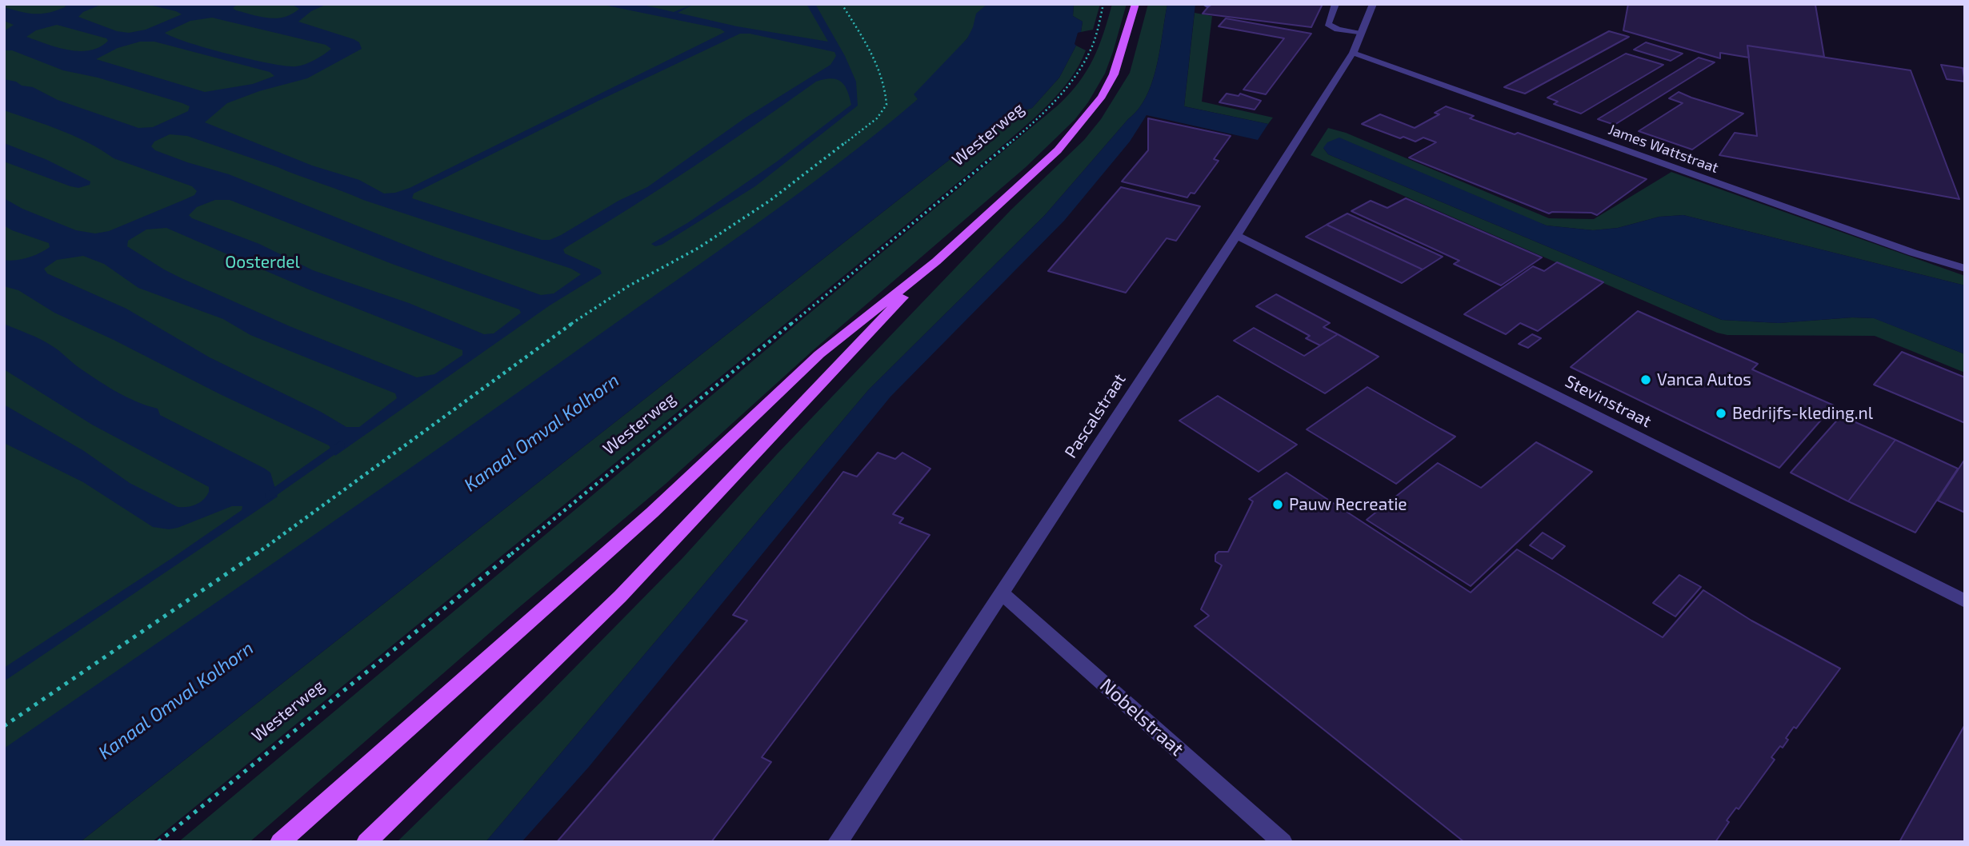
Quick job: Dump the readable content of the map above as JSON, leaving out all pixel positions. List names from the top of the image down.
{
  "streets": {
    "street": [
      "James Wattstraat",
      "Stevinstraat",
      "Pascalstraat",
      "Nobelstraat"
    ],
    "path": ["Westerweg"]
  },
  "crossings": [
    ["James Wattstraat", "Pascalstraat"],
    ["Stevinstraat", "Pascalstraat"],
    ["Pascalstraat", "Nobelstraat"]
  ],
  "water": ["Kanaal Omval Kolhorn"],
  "parks": ["Oosterdel"],
  "places": ["Vanca Autos", "Bedrijfs-kleding.nl", "Pauw Recreatie"]
}
